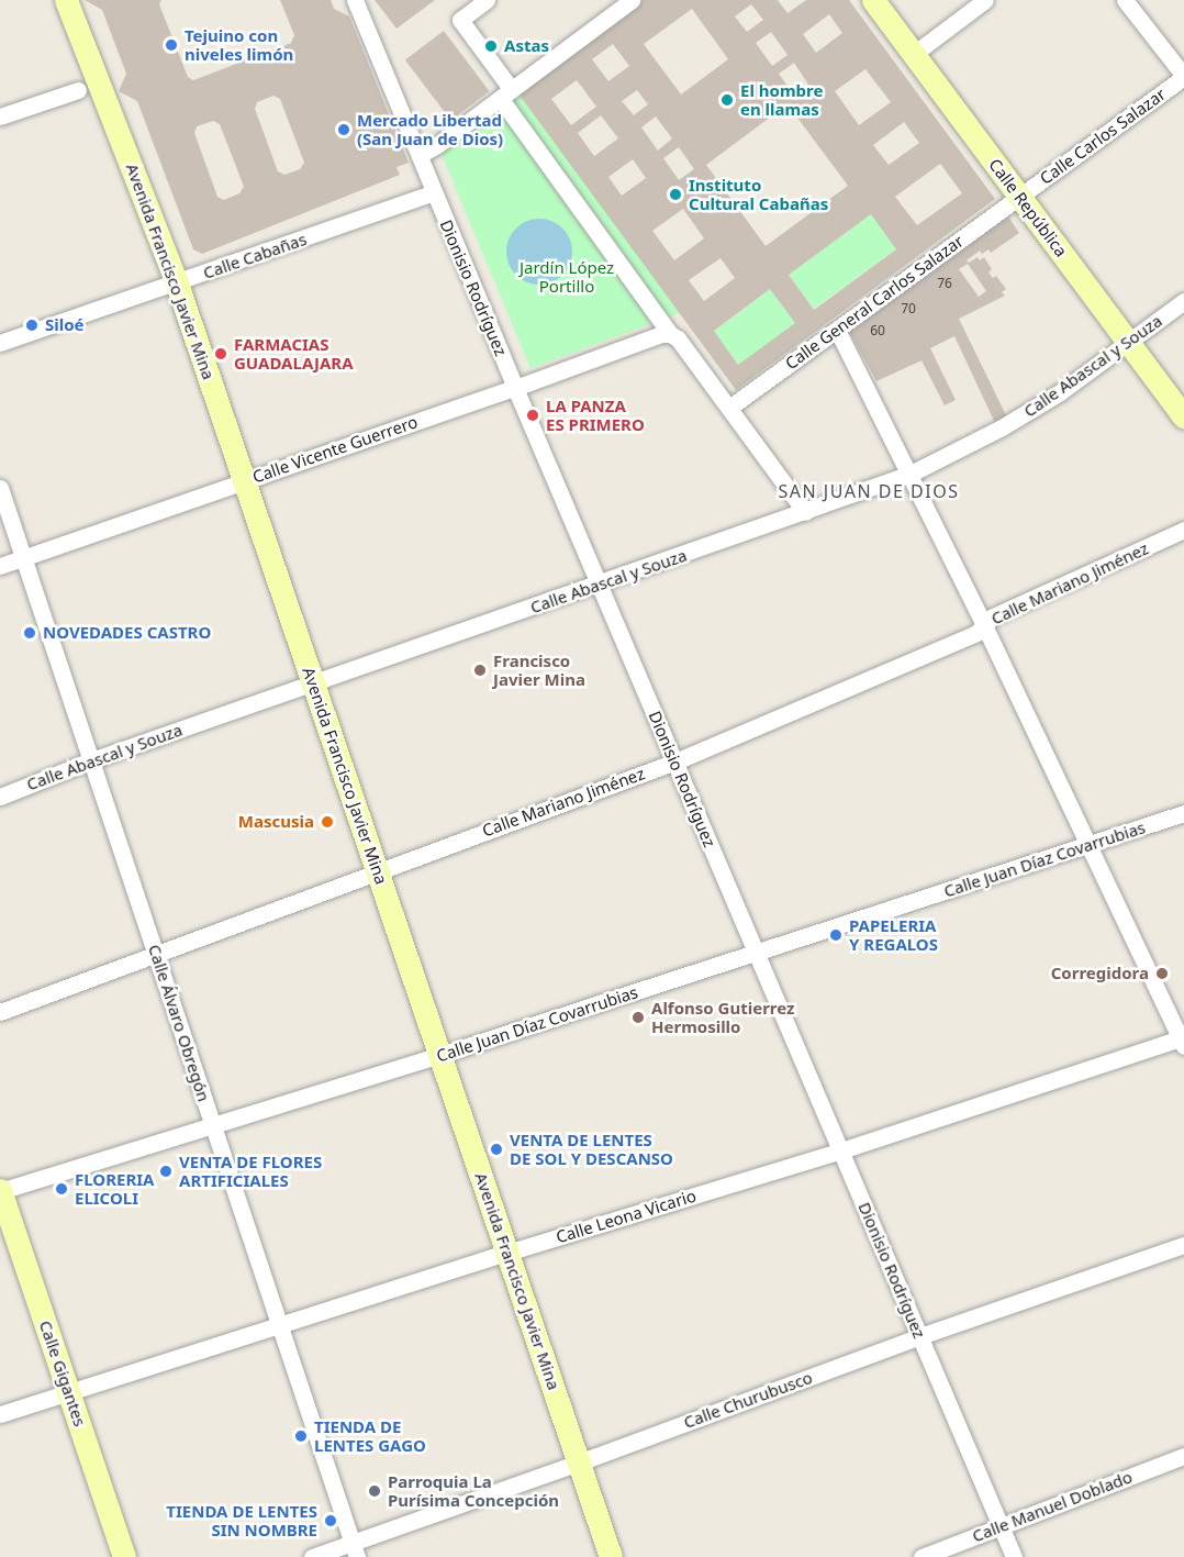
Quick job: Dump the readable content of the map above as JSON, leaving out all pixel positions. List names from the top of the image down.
{
  "streets": {
    "main road": ["Calle República", "Avenida Francisco Javier Mina", "Calle Gigantes"],
    "street": [
      "Calle Carlos Salazar",
      "Calle Cabañas",
      "Dionisio Rodríguez",
      "Calle General Carlos Salazar",
      "Calle Abascal y Souza",
      "Calle Vicente Guerrero",
      "Calle Mariano Jiménez",
      "Calle Juan Díaz Covarrubias",
      "Calle Álvaro Obregón",
      "Calle Leona Vicario",
      "Calle Churubusco",
      "Calle Manuel Doblado"
    ]
  },
  "crossings": [
    ["Calle Carlos Salazar", "Calle República"],
    ["Calle Carlos Salazar", "Calle General Carlos Salazar"],
    ["Calle República", "Calle General Carlos Salazar"],
    ["Calle República", "Calle Abascal y Souza"],
    ["Calle Cabañas", "Avenida Francisco Javier Mina"],
    ["Calle Cabañas", "Dionisio Rodríguez"],
    ["Avenida Francisco Javier Mina", "Calle Abascal y Souza"],
    ["Avenida Francisco Javier Mina", "Calle Vicente Guerrero"],
    ["Avenida Francisco Javier Mina", "Calle Mariano Jiménez"],
    ["Avenida Francisco Javier Mina", "Calle Juan Díaz Covarrubias"],
    ["Avenida Francisco Javier Mina", "Calle Leona Vicario"],
    ["Avenida Francisco Javier Mina", "Calle Churubusco"],
    ["Dionisio Rodríguez", "Calle Abascal y Souza"],
    ["Dionisio Rodríguez", "Calle Vicente Guerrero"],
    ["Dionisio Rodríguez", "Calle Mariano Jiménez"],
    ["Dionisio Rodríguez", "Calle Juan Díaz Covarrubias"],
    ["Dionisio Rodríguez", "Calle Leona Vicario"],
    ["Dionisio Rodríguez", "Calle Churubusco"],
    ["Dionisio Rodríguez", "Calle Manuel Doblado"],
    ["Calle Abascal y Souza", "Calle Álvaro Obregón"],
    ["Calle Vicente Guerrero", "Calle Álvaro Obregón"],
    ["Calle Mariano Jiménez", "Calle Álvaro Obregón"],
    ["Calle Juan Díaz Covarrubias", "Calle Álvaro Obregón"],
    ["Calle Juan Díaz Covarrubias", "Calle Gigantes"],
    ["Calle Álvaro Obregón", "Calle Leona Vicario"],
    ["Calle Álvaro Obregón", "Calle Churubusco"],
    ["Calle Leona Vicario", "Calle Gigantes"]
  ],
  "districts": ["SAN JUAN DE DIOS"],
  "parks": ["Jardín López Portillo"],
  "places": [
    "Tejuino con niveles limón",
    "Astas",
    "El hombre en llamas",
    "Mercado Libertad (San Juan de Dios)",
    "Instituto Cultural Cabañas",
    "Siloé",
    "FARMACIAS GUADALAJARA",
    "LA PANZA ES PRIMERO",
    "NOVEDADES CASTRO",
    "Francisco Javier Mina",
    "Mascusia",
    "PAPELERIA Y REGALOS",
    "Corregidora",
    "Alfonso Gutierrez Hermosillo",
    "VENTA DE LENTES DE SOL Y DESCANSO",
    "VENTA DE FLORES ARTIFICIALES",
    "FLORERIA ELICOLI",
    "TIENDA DE LENTES GAGO",
    "Parroquia La Purísima Concepción",
    "TIENDA DE LENTES SIN NOMBRE"
  ],
  "house_numbers": ["76", "70", "60"]
}
